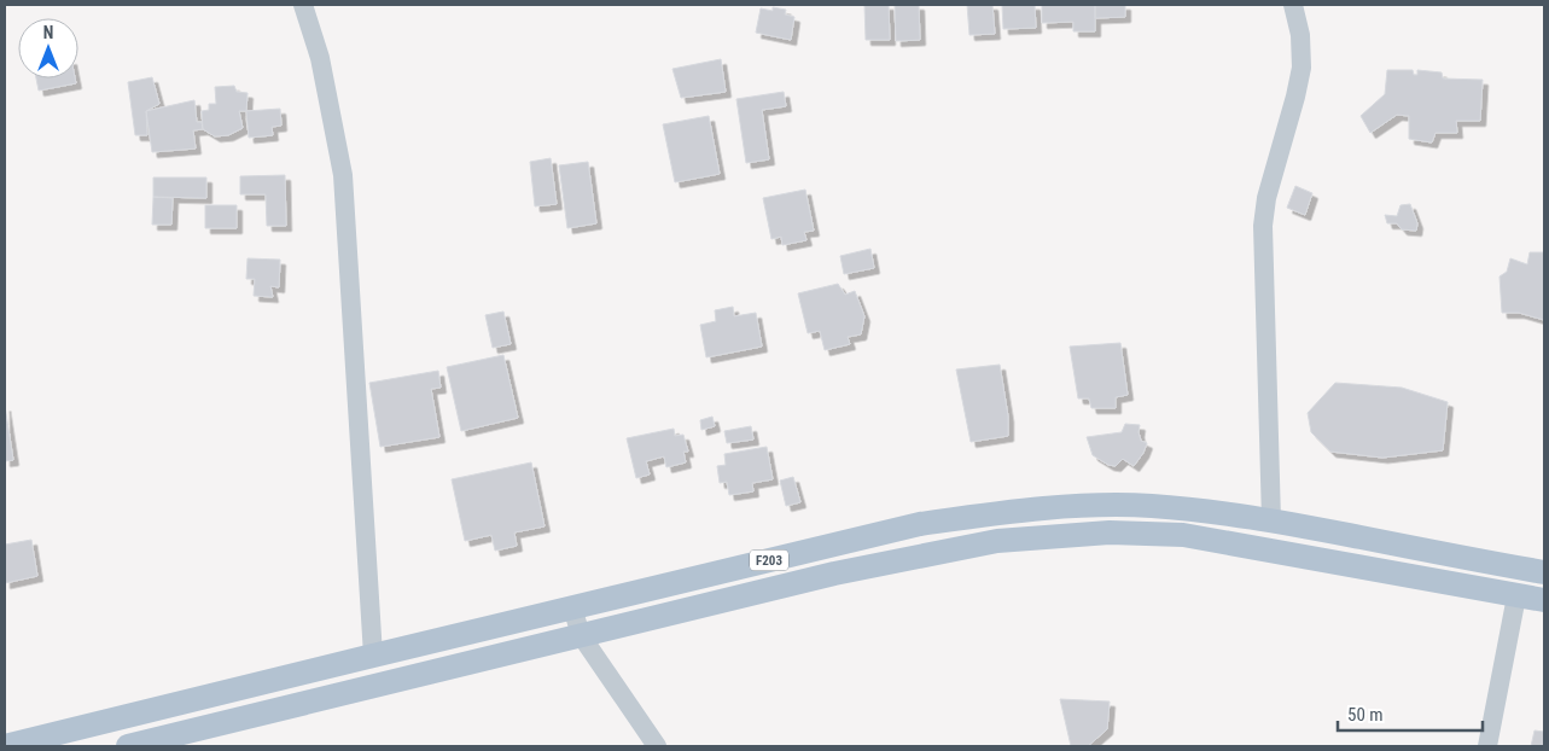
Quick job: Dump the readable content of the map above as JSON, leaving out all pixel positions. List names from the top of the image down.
{
  "streets": {
    "main road": ["F203"]
  },
  "scale_bar": "50 m",
  "north": "top"
}
